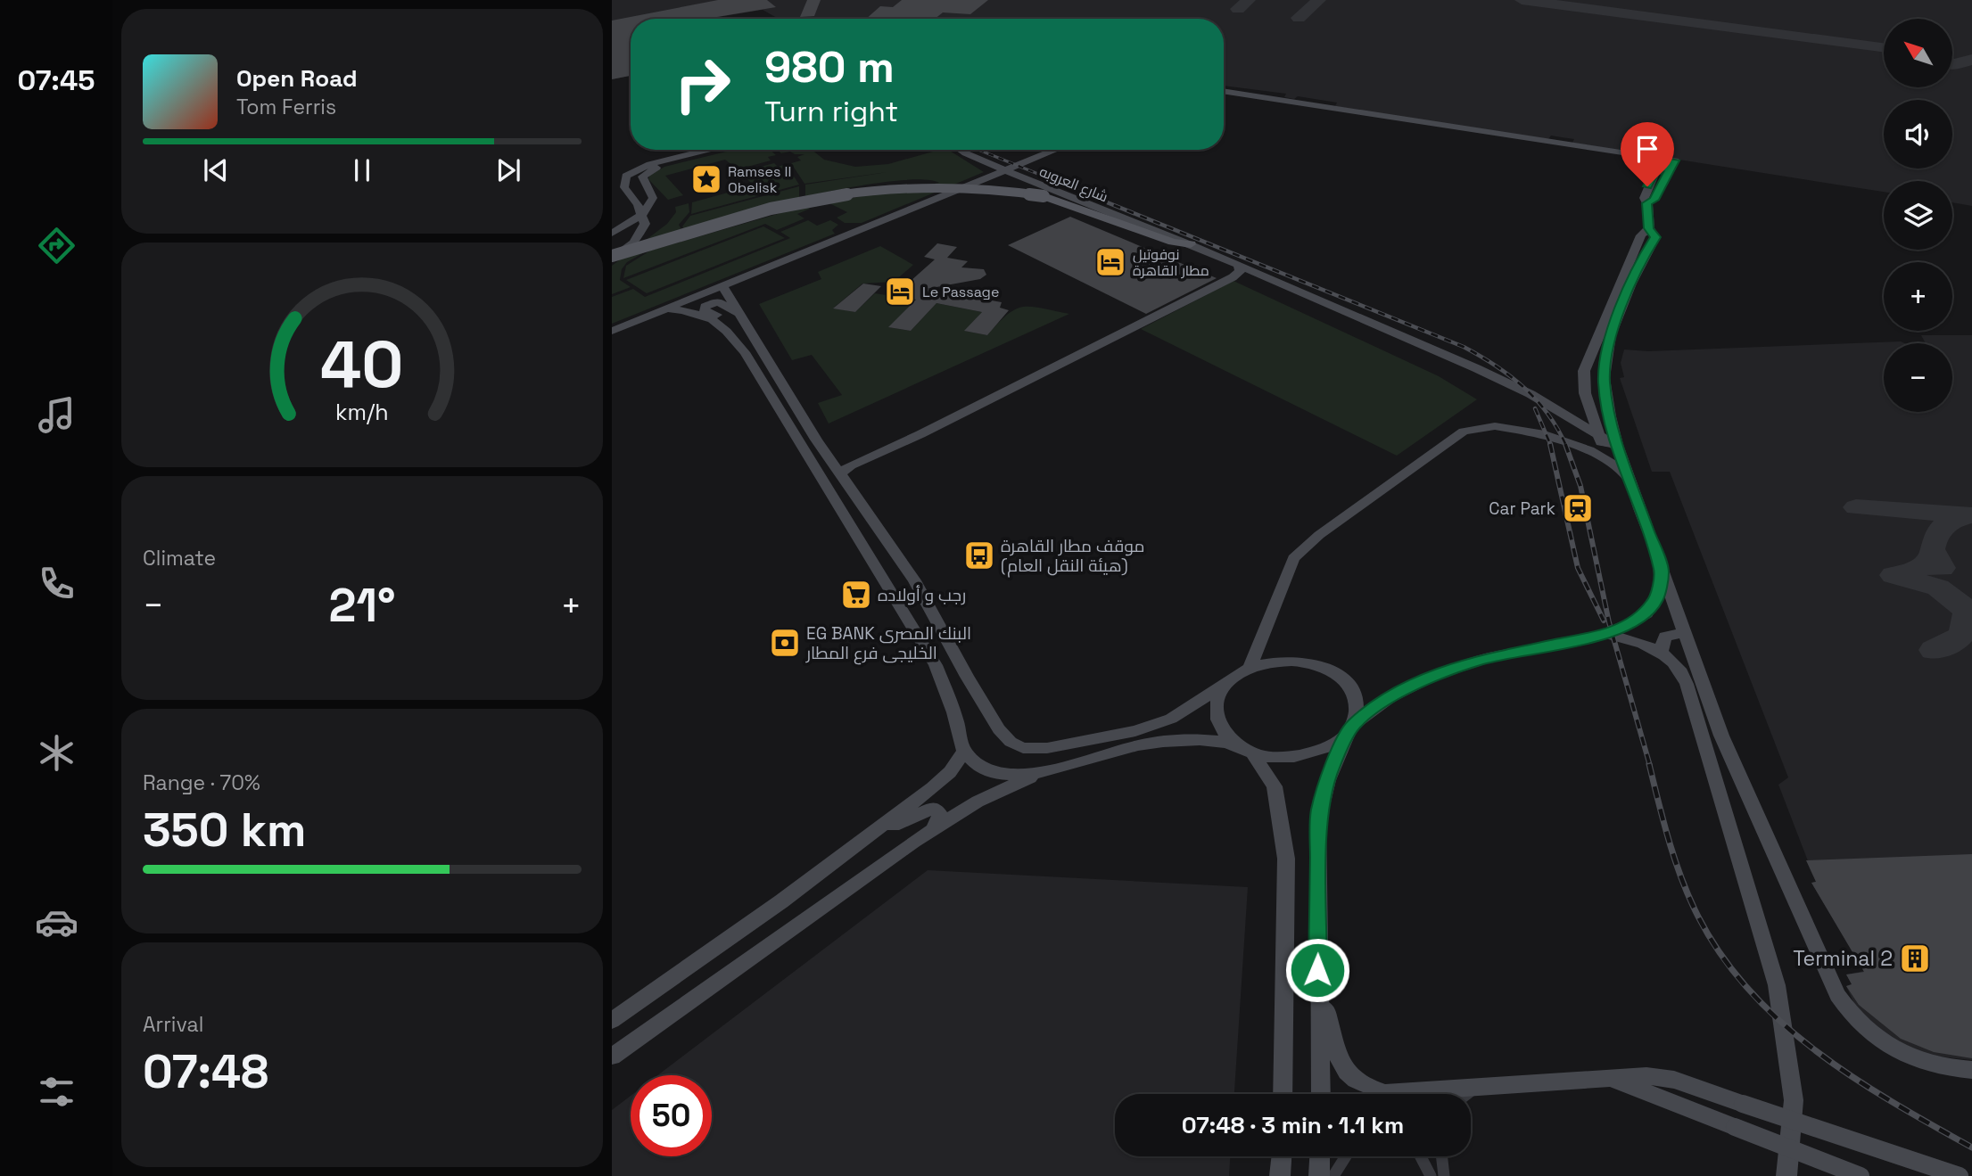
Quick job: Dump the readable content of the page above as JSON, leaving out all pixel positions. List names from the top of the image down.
{
  "streets": {
    "main road": ["شارع العروبه"]
  },
  "places": {
    "place": ["Ramses II Obelisk"],
    "hotel": ["نوفوتيل مطار القاهرة", "Le Passage"],
    "station": ["Car Park"],
    "bus stop": ["موقف مطار القاهرة (هيئة النقل العام)"],
    "supermarket": ["رجب و أولاده"],
    "bank": ["EG BANK البنك المصرى الخليجى فرع المطار"],
    "building": ["Terminal 2"]
  },
  "north": "top left",
  "page": {
    "tabs": "07:45",
    "map_buttons": ["+", "−"],
    "turn": ["980 m", "Turn right"],
    "song": ["Open Road", "Tom Ferris"],
    "tile": [
      "Climate",
      ["Range · 70%", "350 km"],
      ["Arrival", "07:48"]
    ],
    "heat": ["−", "21°", "+"],
    "limit": "50",
    "trip": "07:48 · 3 min · 1.1 km",
    "gauge": ["40", "km/h"]
  }
}
